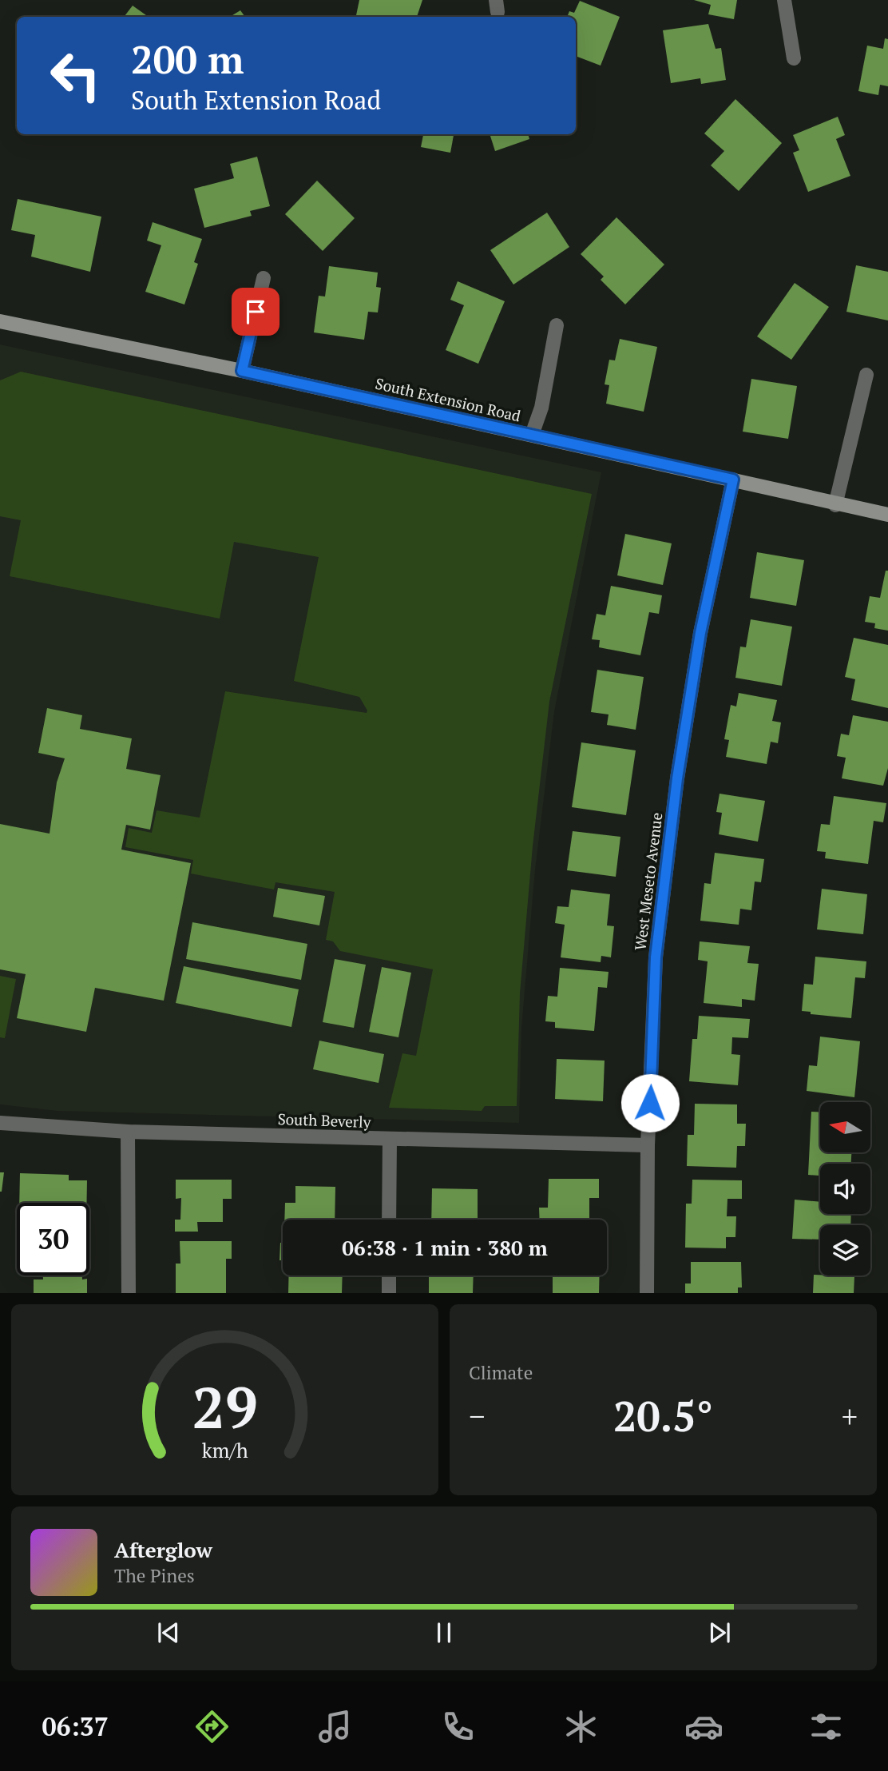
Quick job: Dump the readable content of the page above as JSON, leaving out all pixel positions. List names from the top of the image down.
{
  "streets": {
    "street": ["South Extension Road", "West Meseto Avenue", "South Beverly"]
  },
  "crossings": [
    ["South Extension Road", "West Meseto Avenue"],
    ["West Meseto Avenue", "South Beverly"]
  ],
  "north": "left",
  "page": {
    "turn": ["200 m", "South Extension Road"],
    "limit": "30",
    "trip": "06:38 · 1 min · 380 m",
    "tile": "Climate",
    "heat": ["−", "20.5°", "+"],
    "song": ["Afterglow", "The Pines"],
    "tabs": "06:37",
    "gauge": ["29", "km/h"]
  }
}
